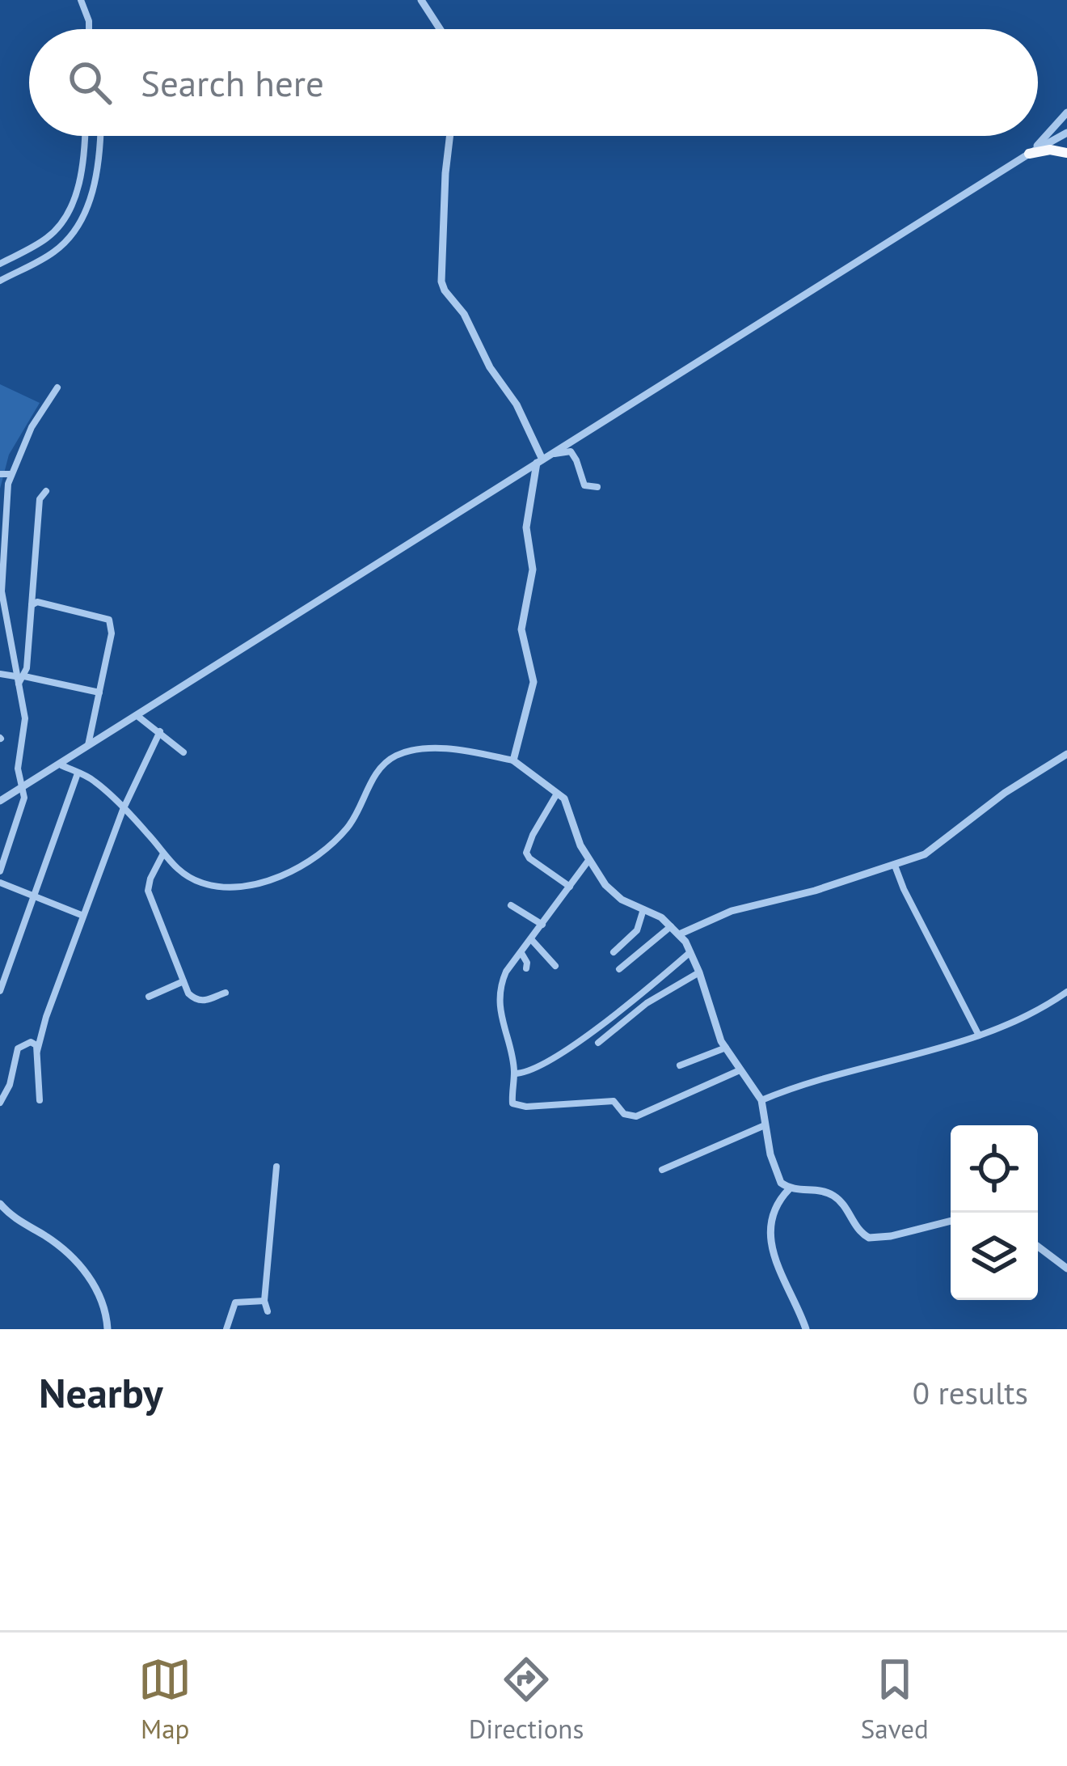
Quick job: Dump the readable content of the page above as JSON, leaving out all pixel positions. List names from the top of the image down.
{
  "page": {
    "search": "Search here",
    "heading": ["Nearby", "0 results"],
    "nav": ["Map", "Directions", "Saved"]
  }
}
